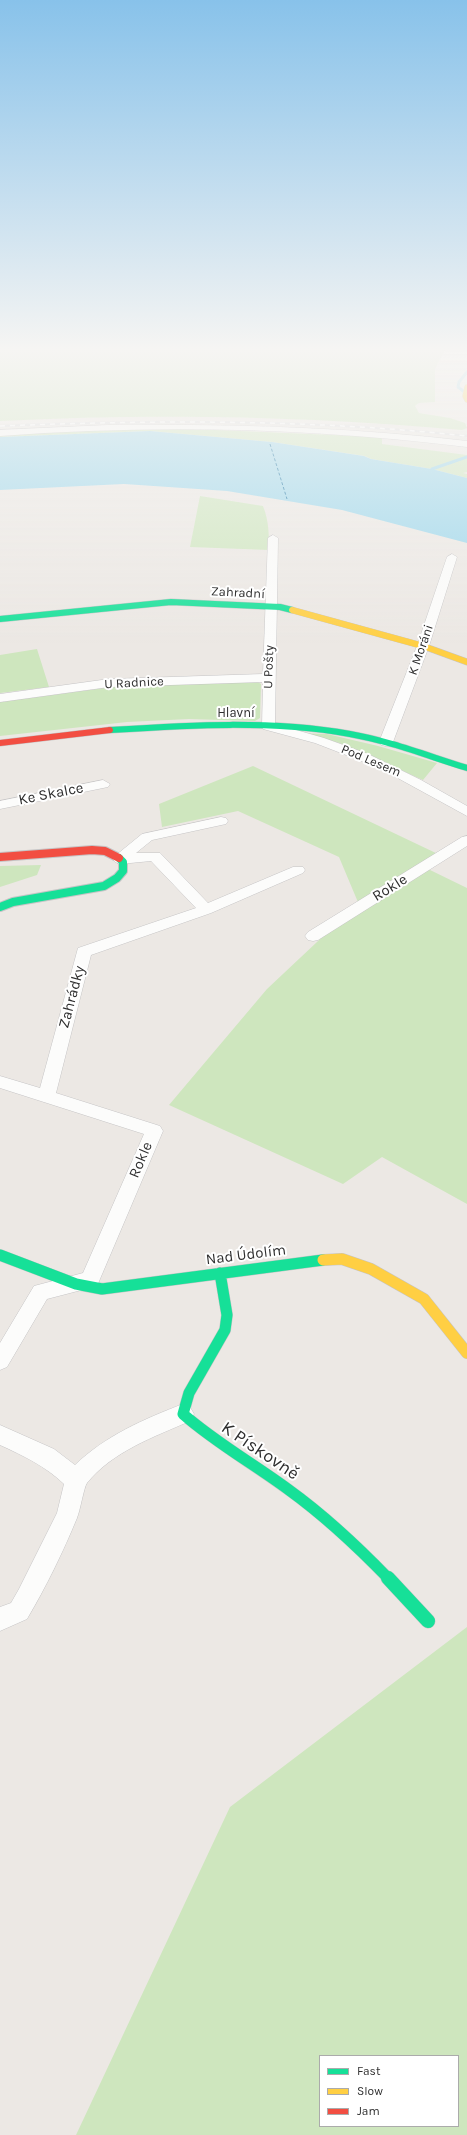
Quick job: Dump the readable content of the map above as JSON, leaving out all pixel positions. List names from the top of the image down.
{
  "streets": {
    "street": [
      "Zahradní",
      "K Moráni",
      "U Pošty",
      "U Radnice",
      "Hlavní",
      "Pod Lesem",
      "Ke Skalce",
      "Rokle",
      "Zahrádky",
      "Nad Údolím",
      "K Pískovně"
    ]
  },
  "crossings": [
    ["Zahradní", "K Moráni"],
    ["Zahradní", "U Pošty"],
    ["K Moráni", "Hlavní"],
    ["U Pošty", "U Radnice"],
    ["U Pošty", "Hlavní"],
    ["U Pošty", "Pod Lesem"],
    ["Hlavní", "Pod Lesem"],
    ["Rokle", "Zahrádky"],
    ["Rokle", "Nad Údolím"]
  ],
  "legend": ["Fast", "Slow", "Jam"]
}
